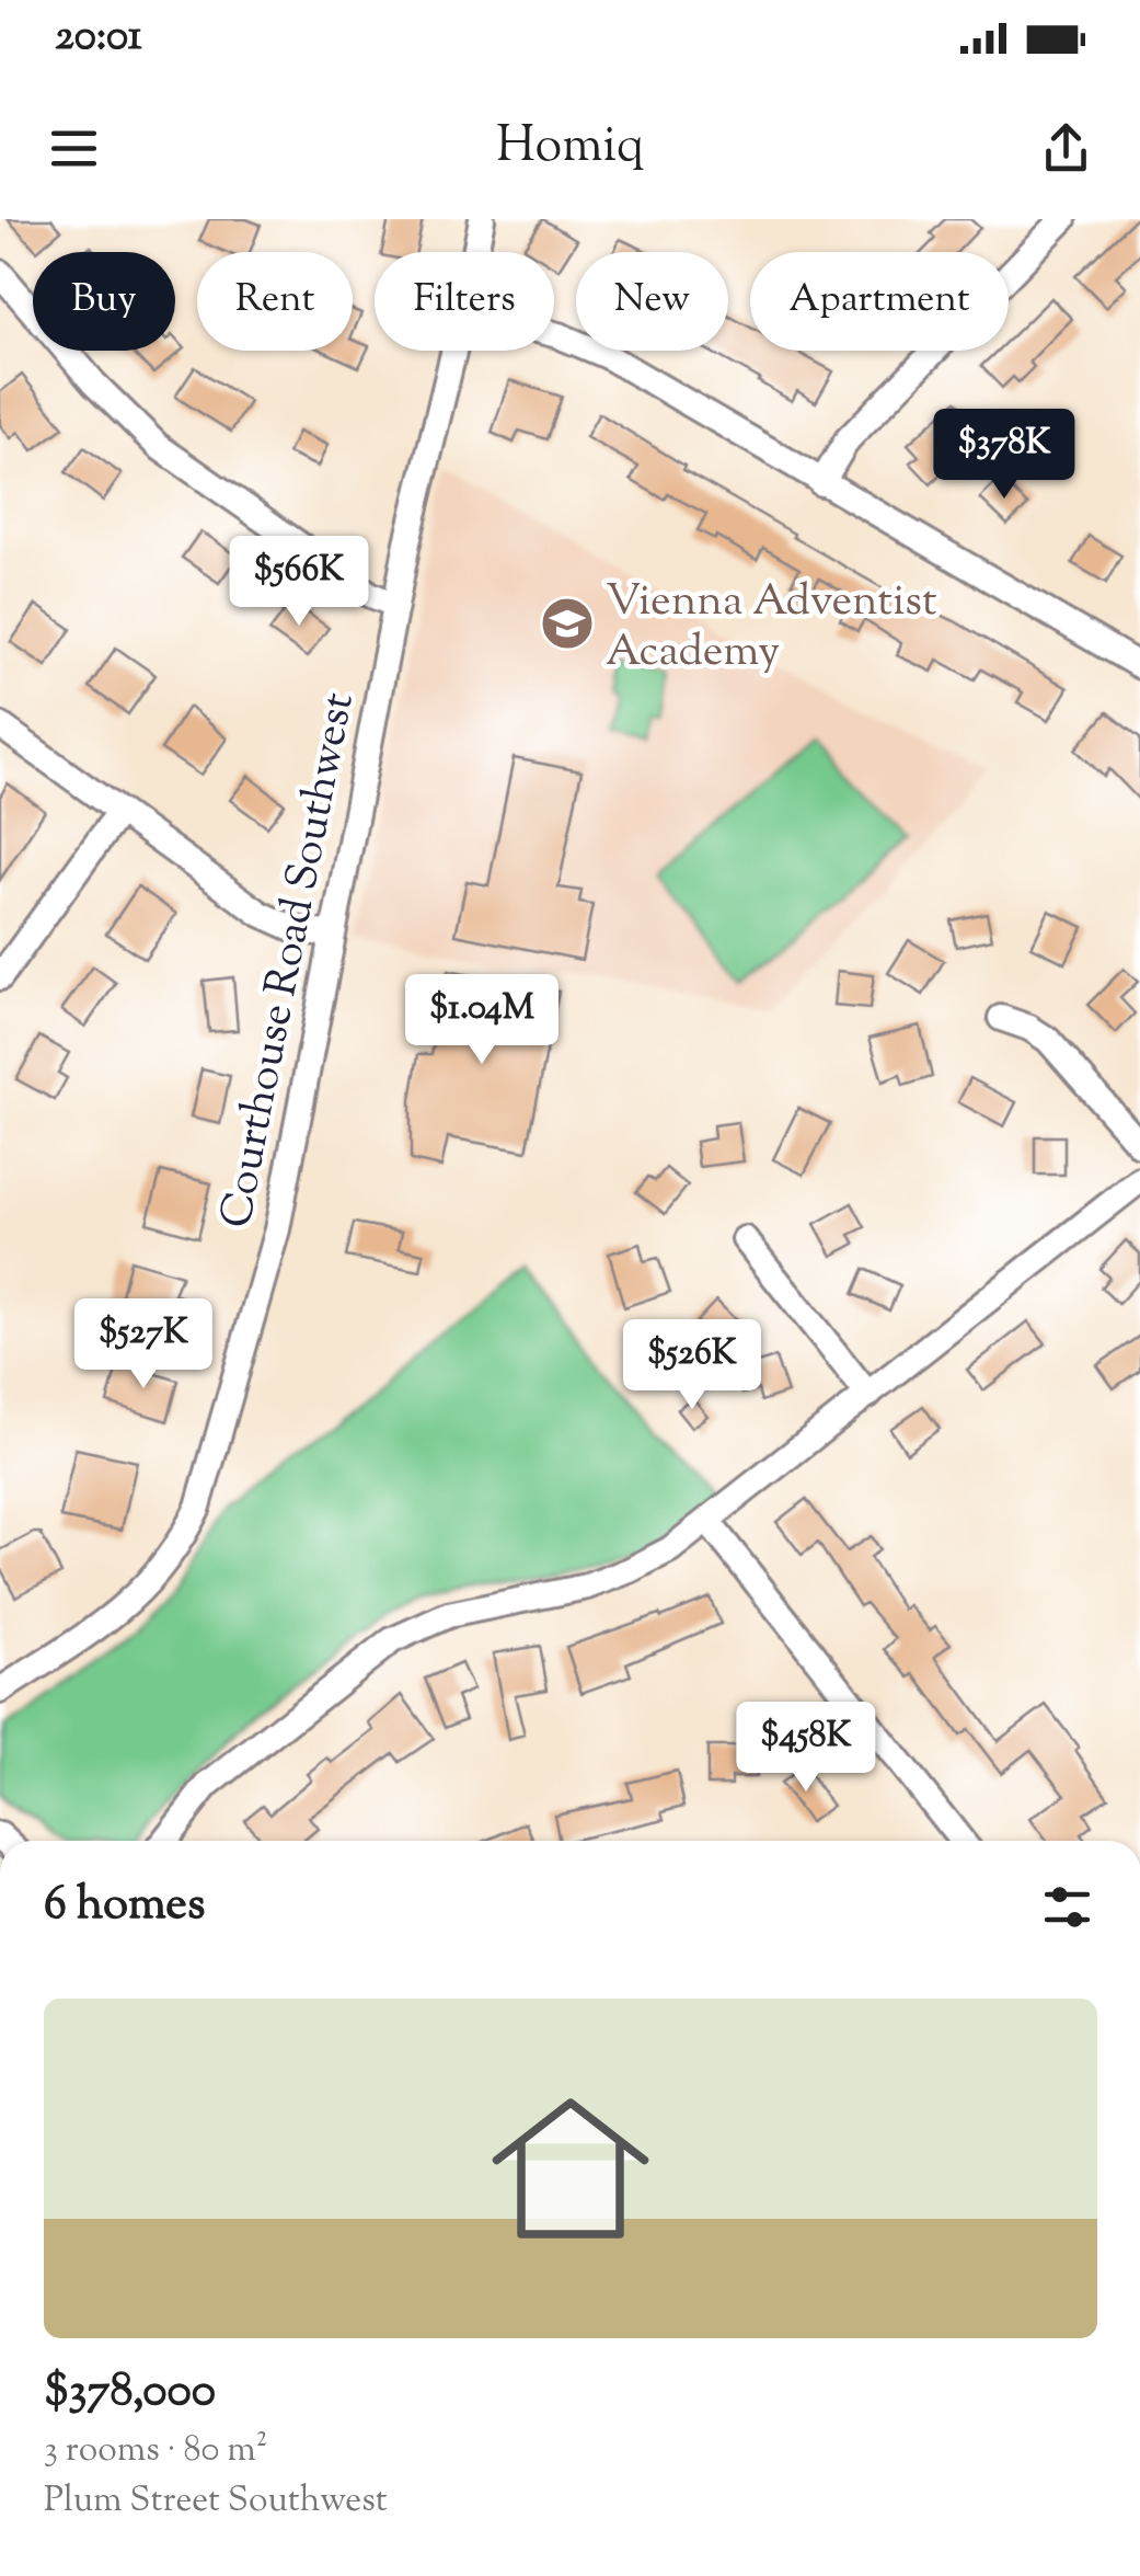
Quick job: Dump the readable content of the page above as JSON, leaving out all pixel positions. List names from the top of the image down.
{
  "streets": {
    "street": ["Courthouse Road Southwest"]
  },
  "places": {
    "school or university": ["Vienna Adventist Academy"]
  },
  "page": {
    "status": "20:01",
    "header": "Homiq",
    "chip": [
      "Buy",
      "Rent",
      "Filters",
      "New",
      "Apartment"
    ],
    "price": [
      "$378K",
      "$566K",
      "$1.04M",
      "$527K",
      "$526K",
      "$458K"
    ],
    "heading": "6 homes",
    "list": [
      {
        "name": "$378,000",
        "note": "3 rooms · 80 m² · Plum Street Southwest"
      }
    ]
  }
}
